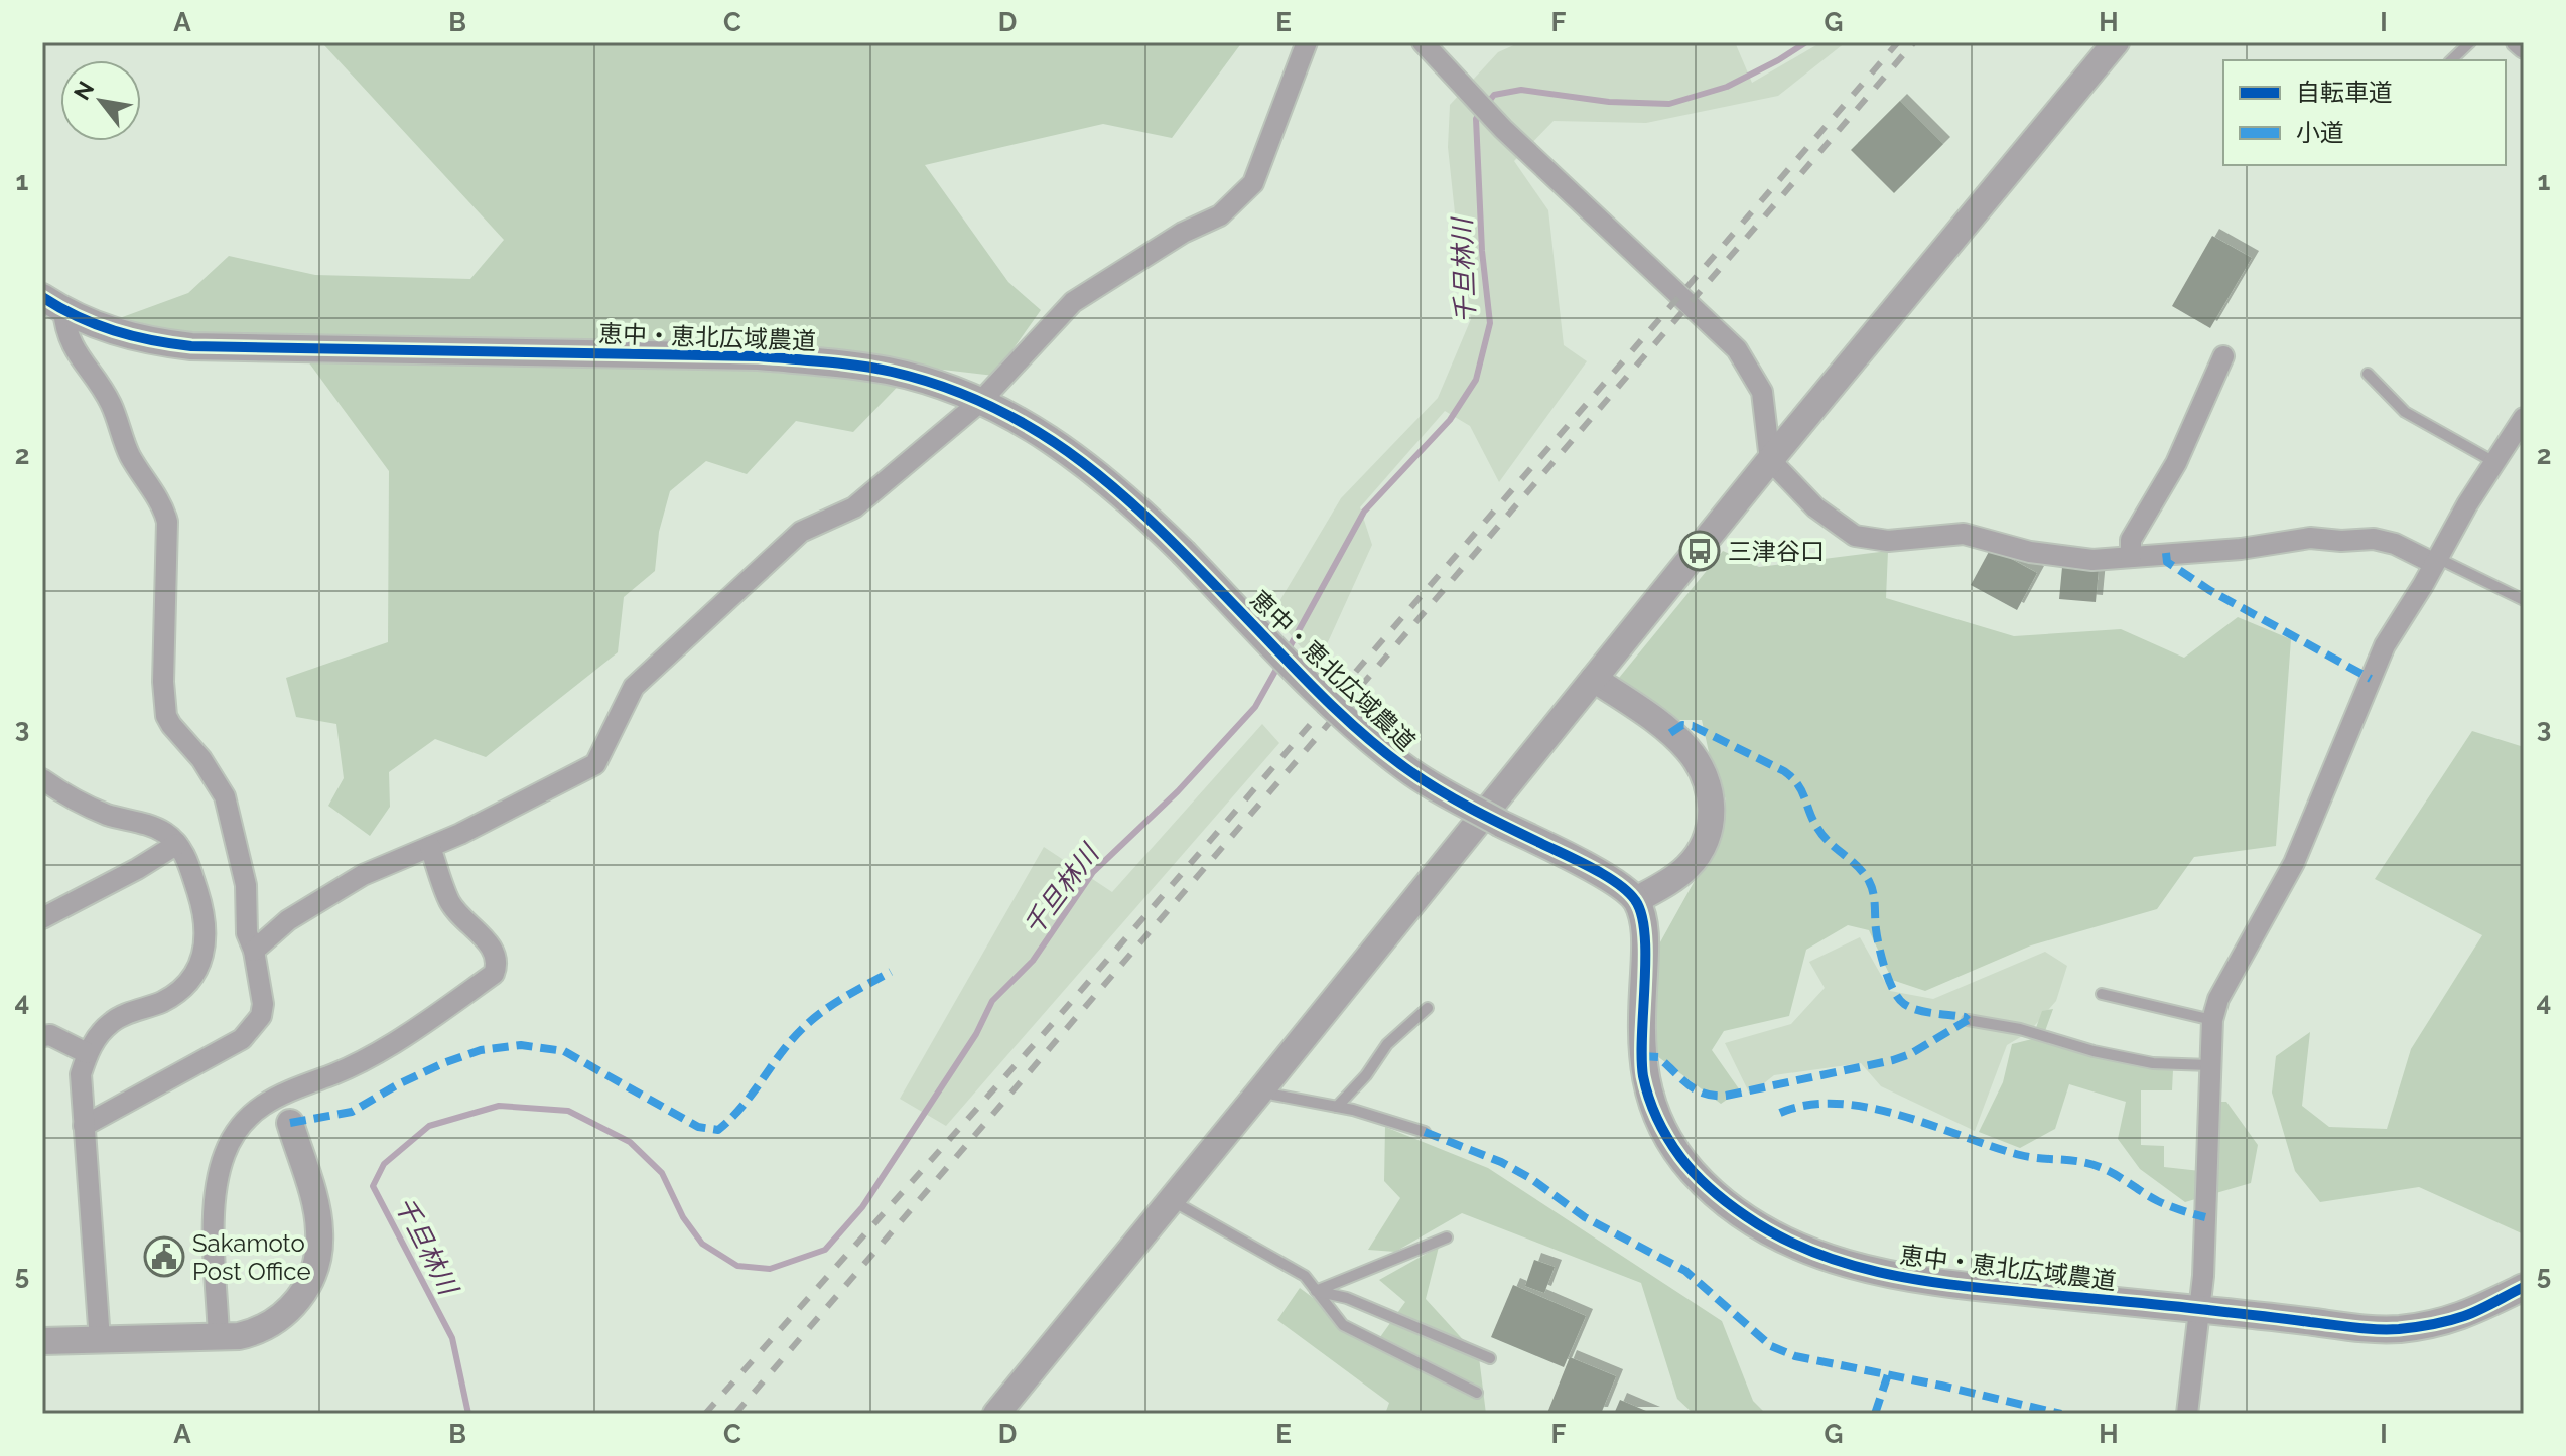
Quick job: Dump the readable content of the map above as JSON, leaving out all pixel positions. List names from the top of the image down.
{
  "streets": {
    "street": ["恵中・恵北広域農道"]
  },
  "water": ["千旦林川"],
  "places": {
    "bus stop": ["三津谷口"],
    "public building": ["Sakamoto Post Office"]
  },
  "legend": ["自転車道", "小道"],
  "north": "top left",
  "grid": {
    "columns": [
      "A",
      "B",
      "C",
      "D",
      "E",
      "F",
      "G",
      "H",
      "I"
    ],
    "rows": [
      "1",
      "2",
      "3",
      "4",
      "5"
    ]
  }
}
